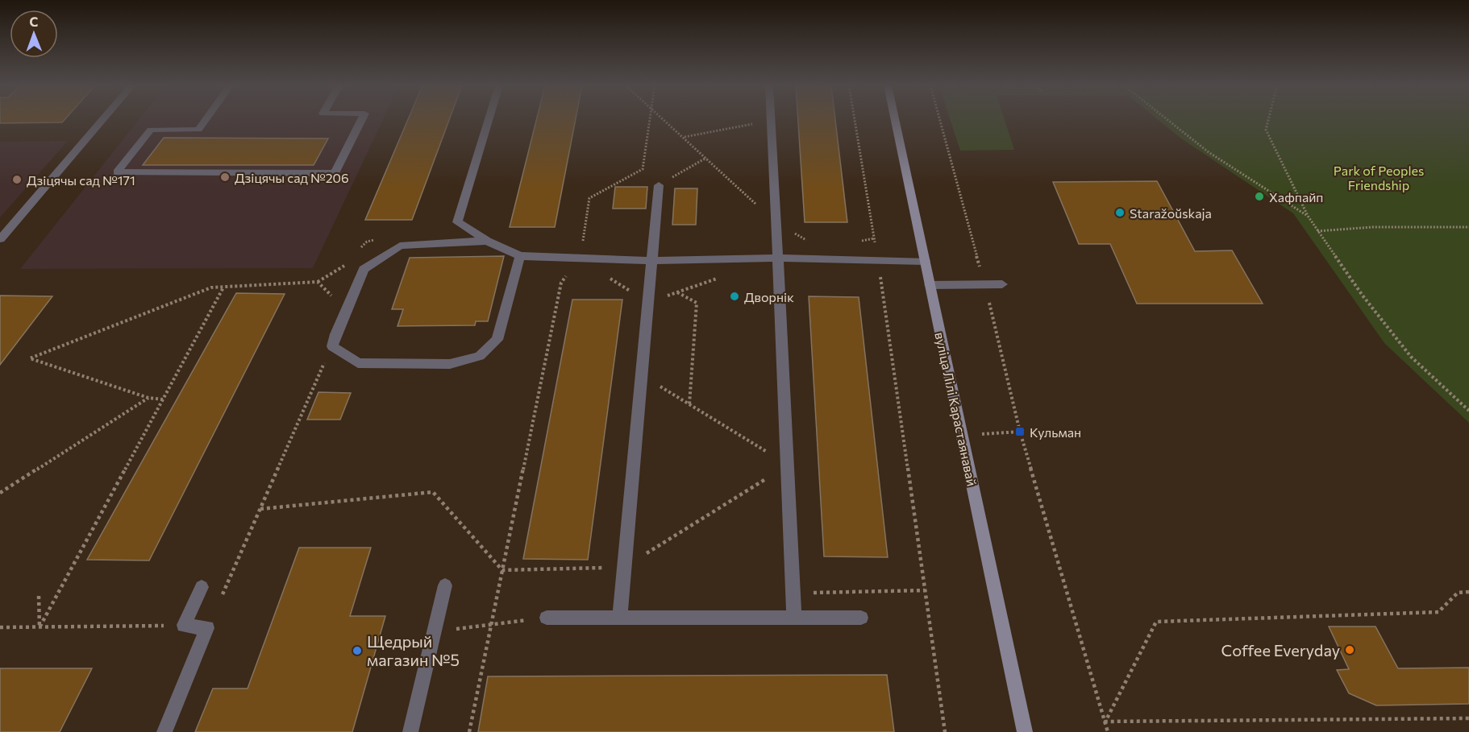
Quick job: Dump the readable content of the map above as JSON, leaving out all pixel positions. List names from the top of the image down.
{
  "streets": {
    "main road": ["вуліца Лілі Карастаянавай"]
  },
  "parks": ["Park of Peoples Friendship"],
  "places": {
    "other": [
      "Дзіцячы сад №206",
      "Дзіцячы сад №171",
      "Хафпайп",
      "Staražoŭskaja",
      "Дворнік",
      "Coffee Everyday",
      "Щедрый магазин №5"
    ],
    "transit": ["Кульман"]
  },
  "north": "top"
}
